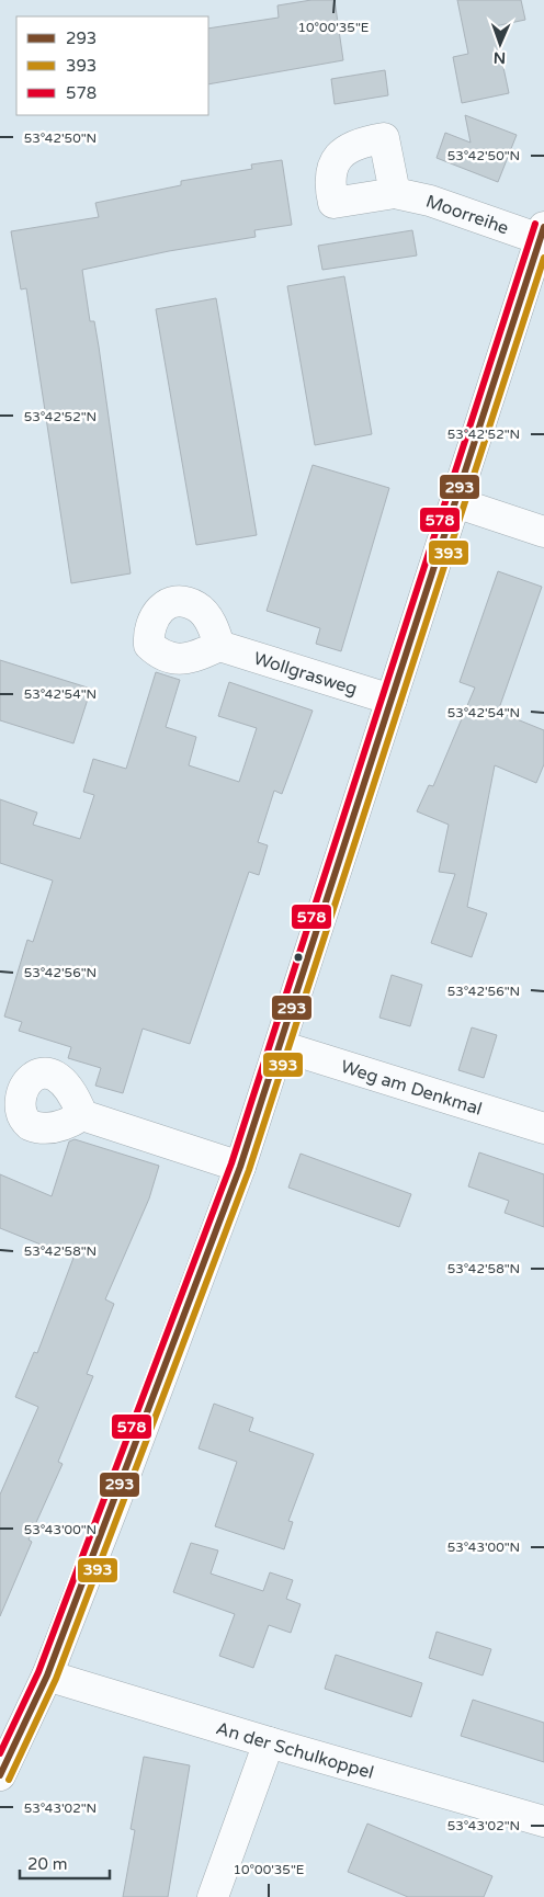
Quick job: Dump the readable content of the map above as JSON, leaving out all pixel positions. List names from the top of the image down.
{
  "streets": {
    "street": [
      "Moorreihe",
      "Wollgrasweg",
      "Weg am Denkmal",
      "An der Schulkoppel"
    ]
  },
  "lines": ["transit line 578", "transit line 293", "transit line 393"],
  "legend": ["293", "393", "578"],
  "scale_bar": "20 m",
  "north": "bottom",
  "coordinates": [
    "10°00'35\"E",
    "53°42'50\"N",
    "53°42'52\"N",
    "53°42'54\"N",
    "53°42'56\"N",
    "53°42'58\"N",
    "53°43'00\"N",
    "53°43'02\"N"
  ]
}
